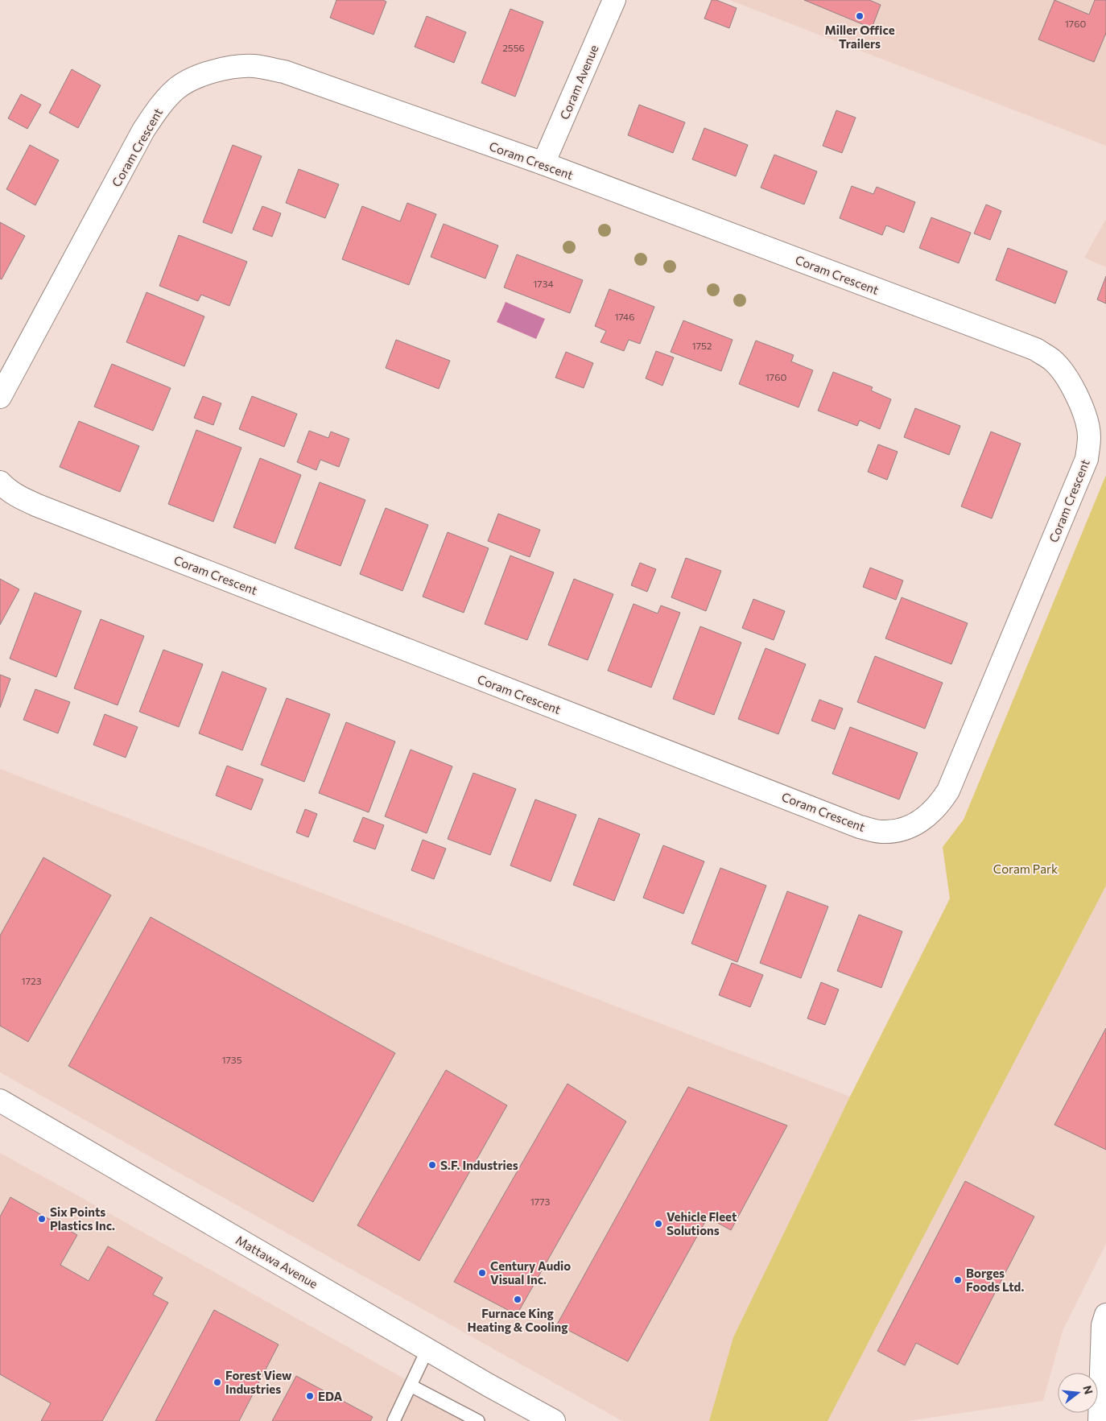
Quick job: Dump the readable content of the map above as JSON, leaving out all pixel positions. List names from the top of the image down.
{
  "streets": {
    "street": ["Coram Avenue", "Coram Crescent", "Mattawa Avenue"]
  },
  "crossings": [
    ["Coram Avenue", "Coram Crescent"]
  ],
  "parks": ["Coram Park"],
  "places": [
    "Miller Office Trailers",
    "S.F. Industries",
    "Six Points Plastics Inc.",
    "Vehicle Fleet Solutions",
    "Century Audio Visual Inc.",
    "Borges Foods Ltd.",
    "Furnace King Heating & Cooling",
    "Forest View Industries",
    "EDA"
  ],
  "house_numbers": [
    "1760",
    "2556",
    "1734",
    "1746",
    "1752",
    "1760",
    "1723",
    "1735",
    "1773"
  ],
  "north": "right"
}
